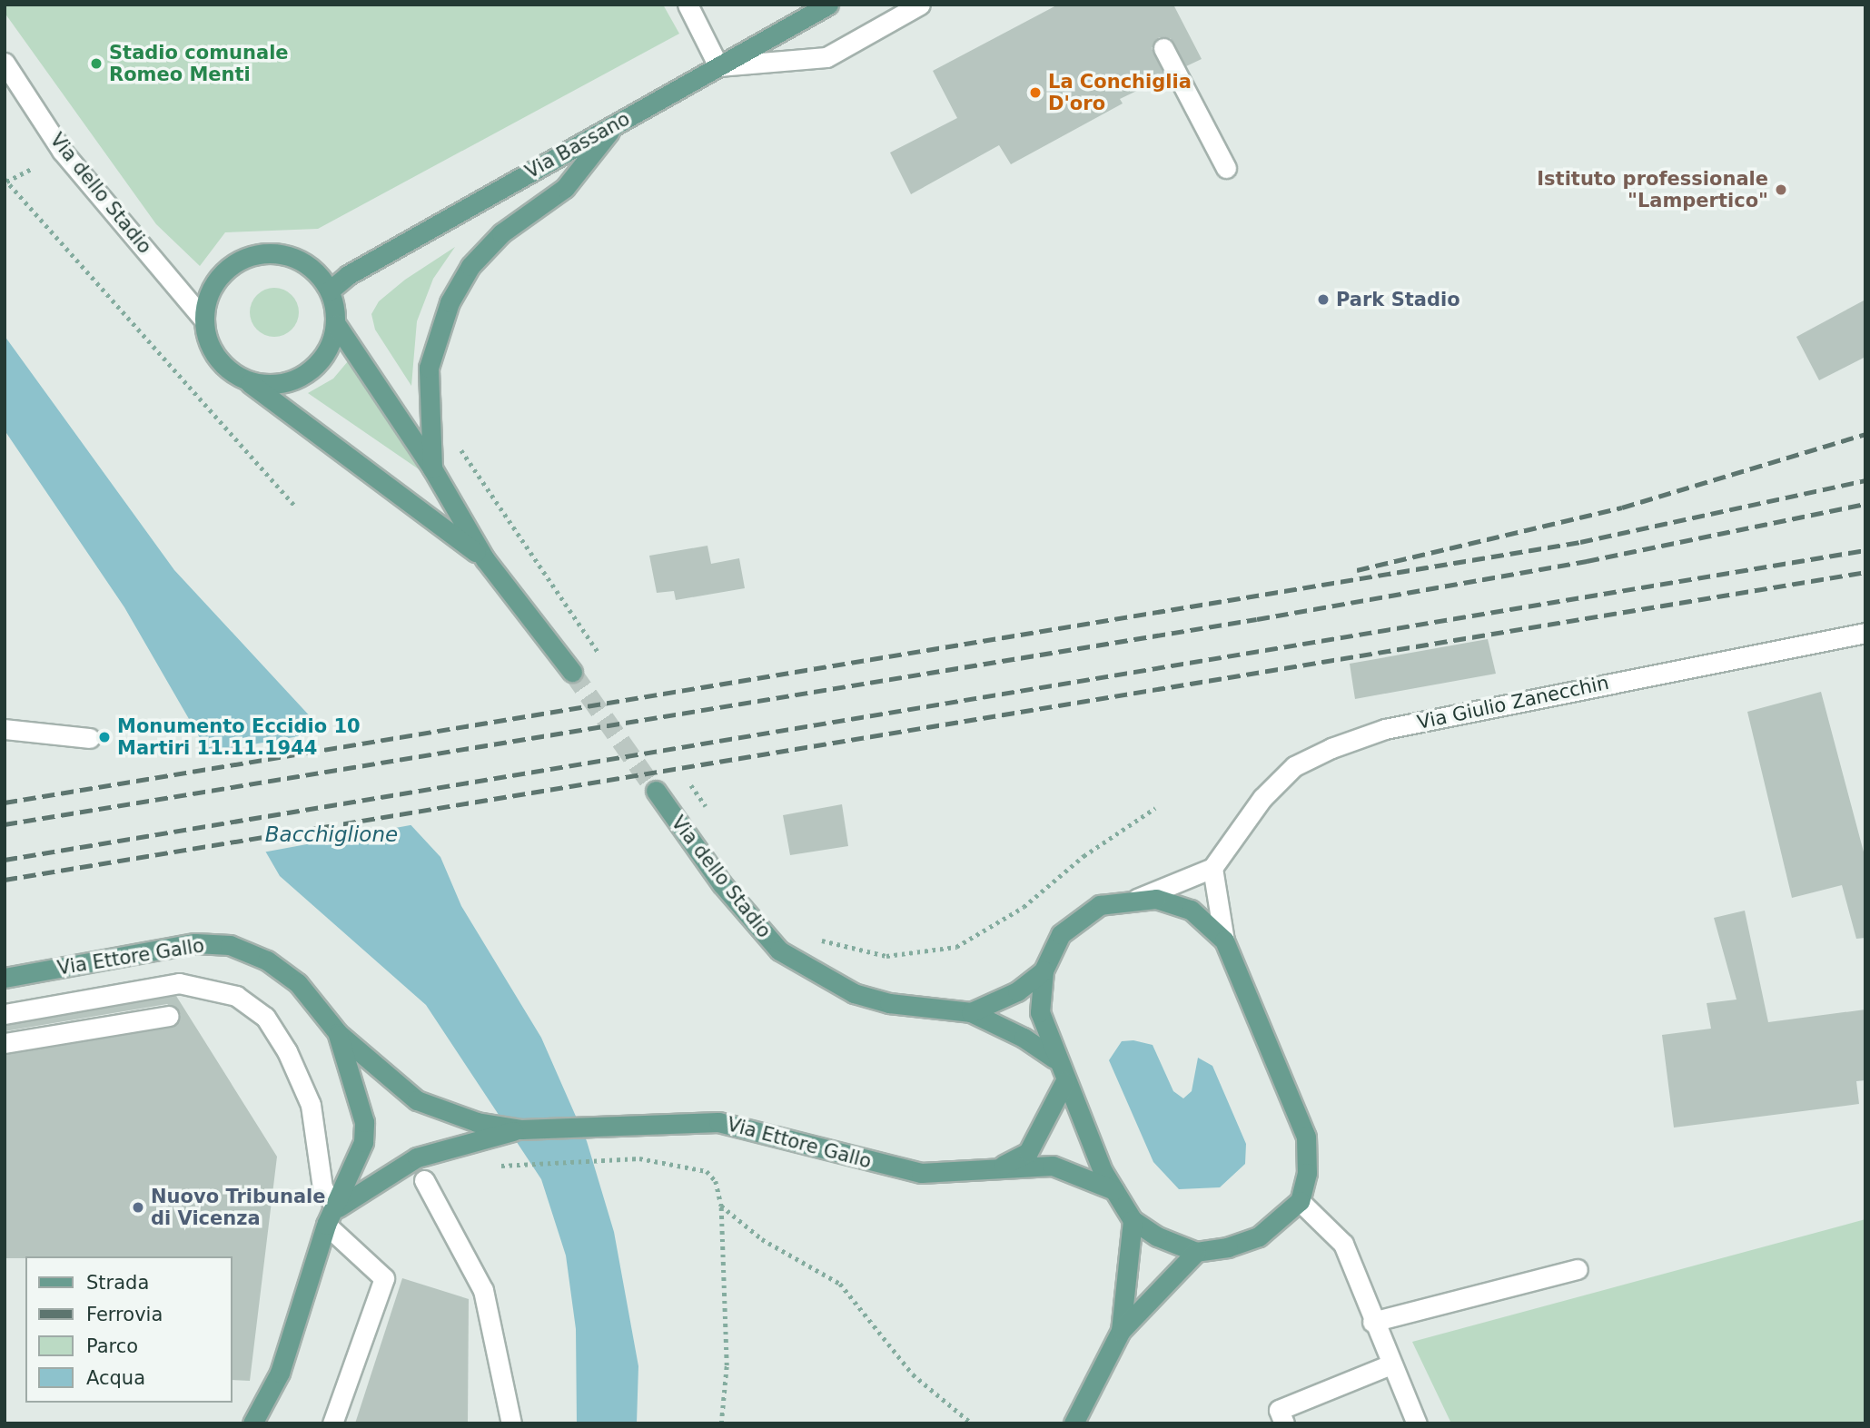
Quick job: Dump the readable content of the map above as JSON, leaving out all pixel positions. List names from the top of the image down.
{
  "streets": {
    "main road": ["Via Bassano", "Via dello Stadio", "Via Ettore Gallo"],
    "street": ["Via Giulio Zanecchin"]
  },
  "crossings": [
    ["Via Bassano", "Via dello Stadio"]
  ],
  "water": ["Bacchiglione"],
  "places": [
    "Stadio comunale Romeo Menti",
    "La Conchiglia D'oro",
    "Istituto professionale \"Lampertico\"",
    "Park Stadio",
    "Monumento Eccidio 10 Martiri 11.11.1944",
    "Nuovo Tribunale di Vicenza"
  ],
  "legend": [
    "Strada",
    "Ferrovia",
    "Parco",
    "Acqua"
  ]
}
